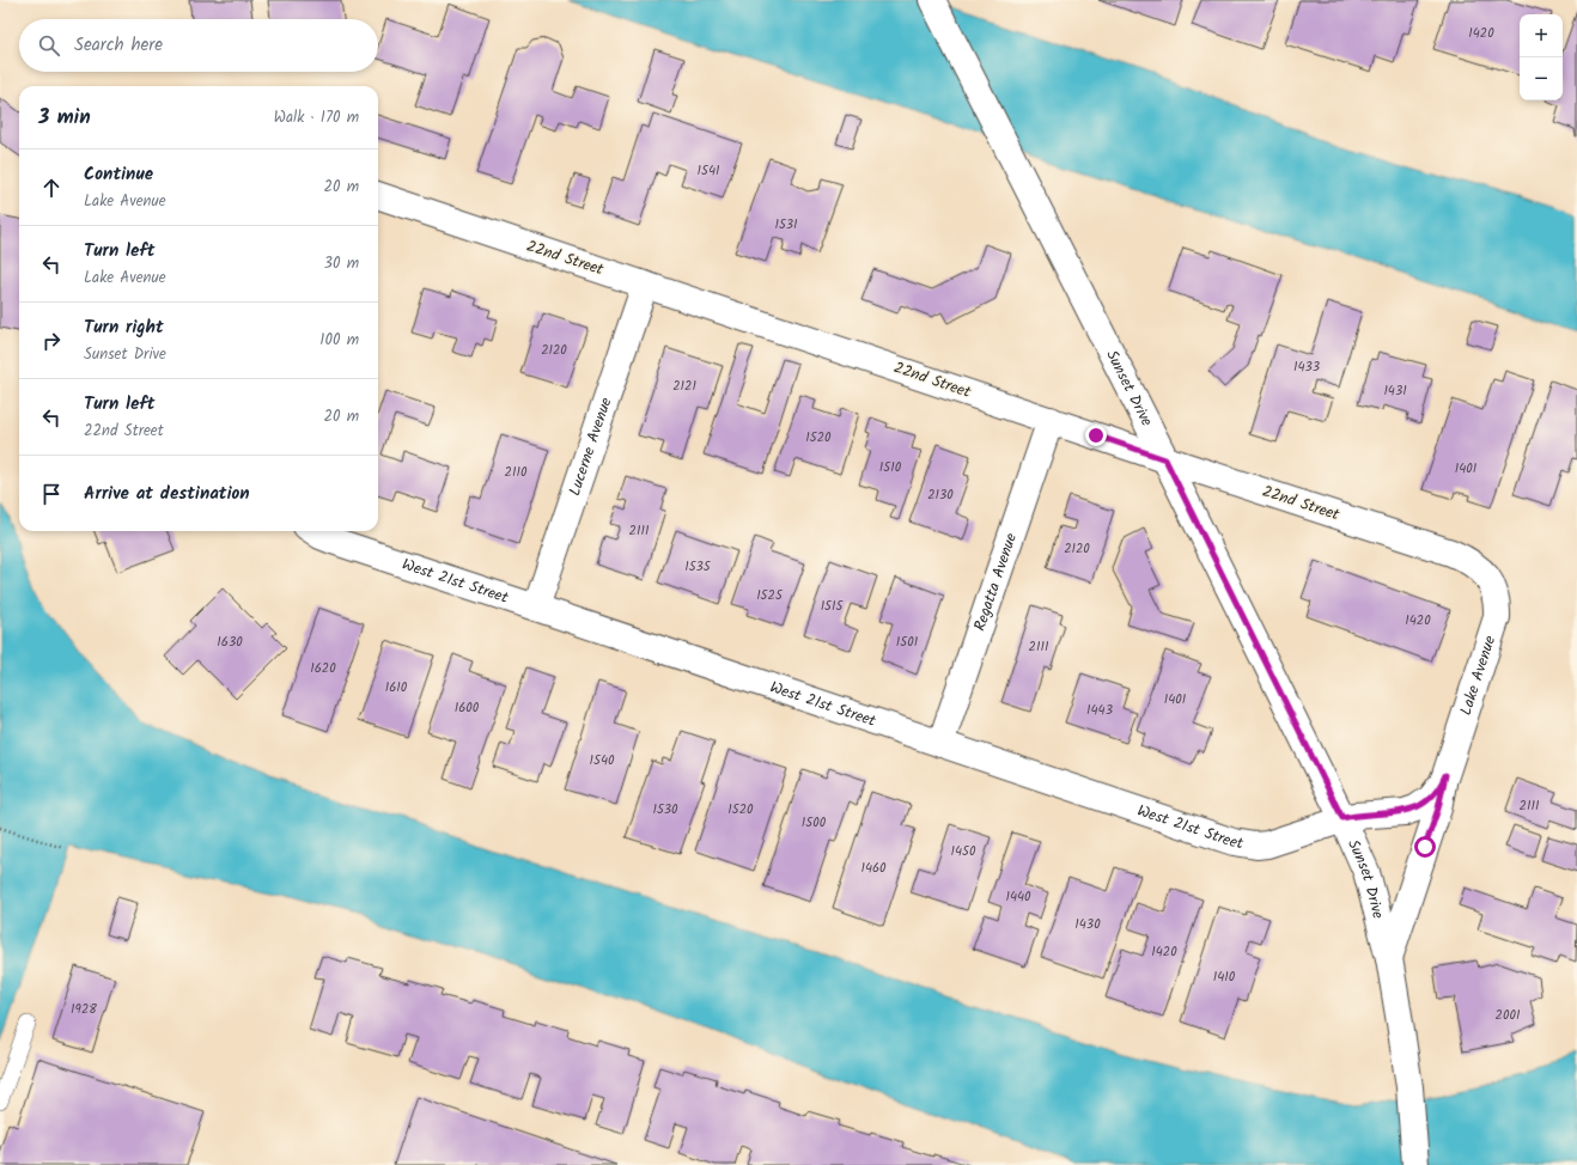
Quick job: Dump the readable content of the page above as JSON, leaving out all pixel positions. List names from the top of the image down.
{
  "streets": {
    "street": [
      "22nd Street",
      "Sunset Drive",
      "Lucerne Avenue",
      "West 21st Street",
      "Regatta Avenue",
      "Lake Avenue"
    ]
  },
  "crossings": [
    ["22nd Street", "Sunset Drive"],
    ["22nd Street", "Lucerne Avenue"],
    ["22nd Street", "Regatta Avenue"],
    ["22nd Street", "Lake Avenue"],
    ["Sunset Drive", "West 21st Street"],
    ["Sunset Drive", "Lake Avenue"],
    ["Lucerne Avenue", "West 21st Street"],
    ["West 21st Street", "Regatta Avenue"],
    ["West 21st Street", "Lake Avenue"]
  ],
  "house_numbers": [
    "1420",
    "1541",
    "1531",
    "2120",
    "1433",
    "2121",
    "1431",
    "1520",
    "1510",
    "1401",
    "2110",
    "2130",
    "2111",
    "2120",
    "1535",
    "1525",
    "1515",
    "1420",
    "1630",
    "1501",
    "2111",
    "1620",
    "1610",
    "1401",
    "1600",
    "1443",
    "1540",
    "2111",
    "1530",
    "1520",
    "1500",
    "1450",
    "1460",
    "1440",
    "1430",
    "1420",
    "1410",
    "1928",
    "2001"
  ],
  "page": {
    "map_buttons": ["+", "−"],
    "search": "Search here",
    "heading": ["3 min", "Walk · 170 m"],
    "list": [
      ["Continue", "Lake Avenue", "20 m"],
      ["Turn left", "Lake Avenue", "30 m"],
      ["Turn right", "Sunset Drive", "100 m"],
      ["Turn left", "22nd Street", "20 m"],
      "Arrive at destination"
    ]
  }
}
